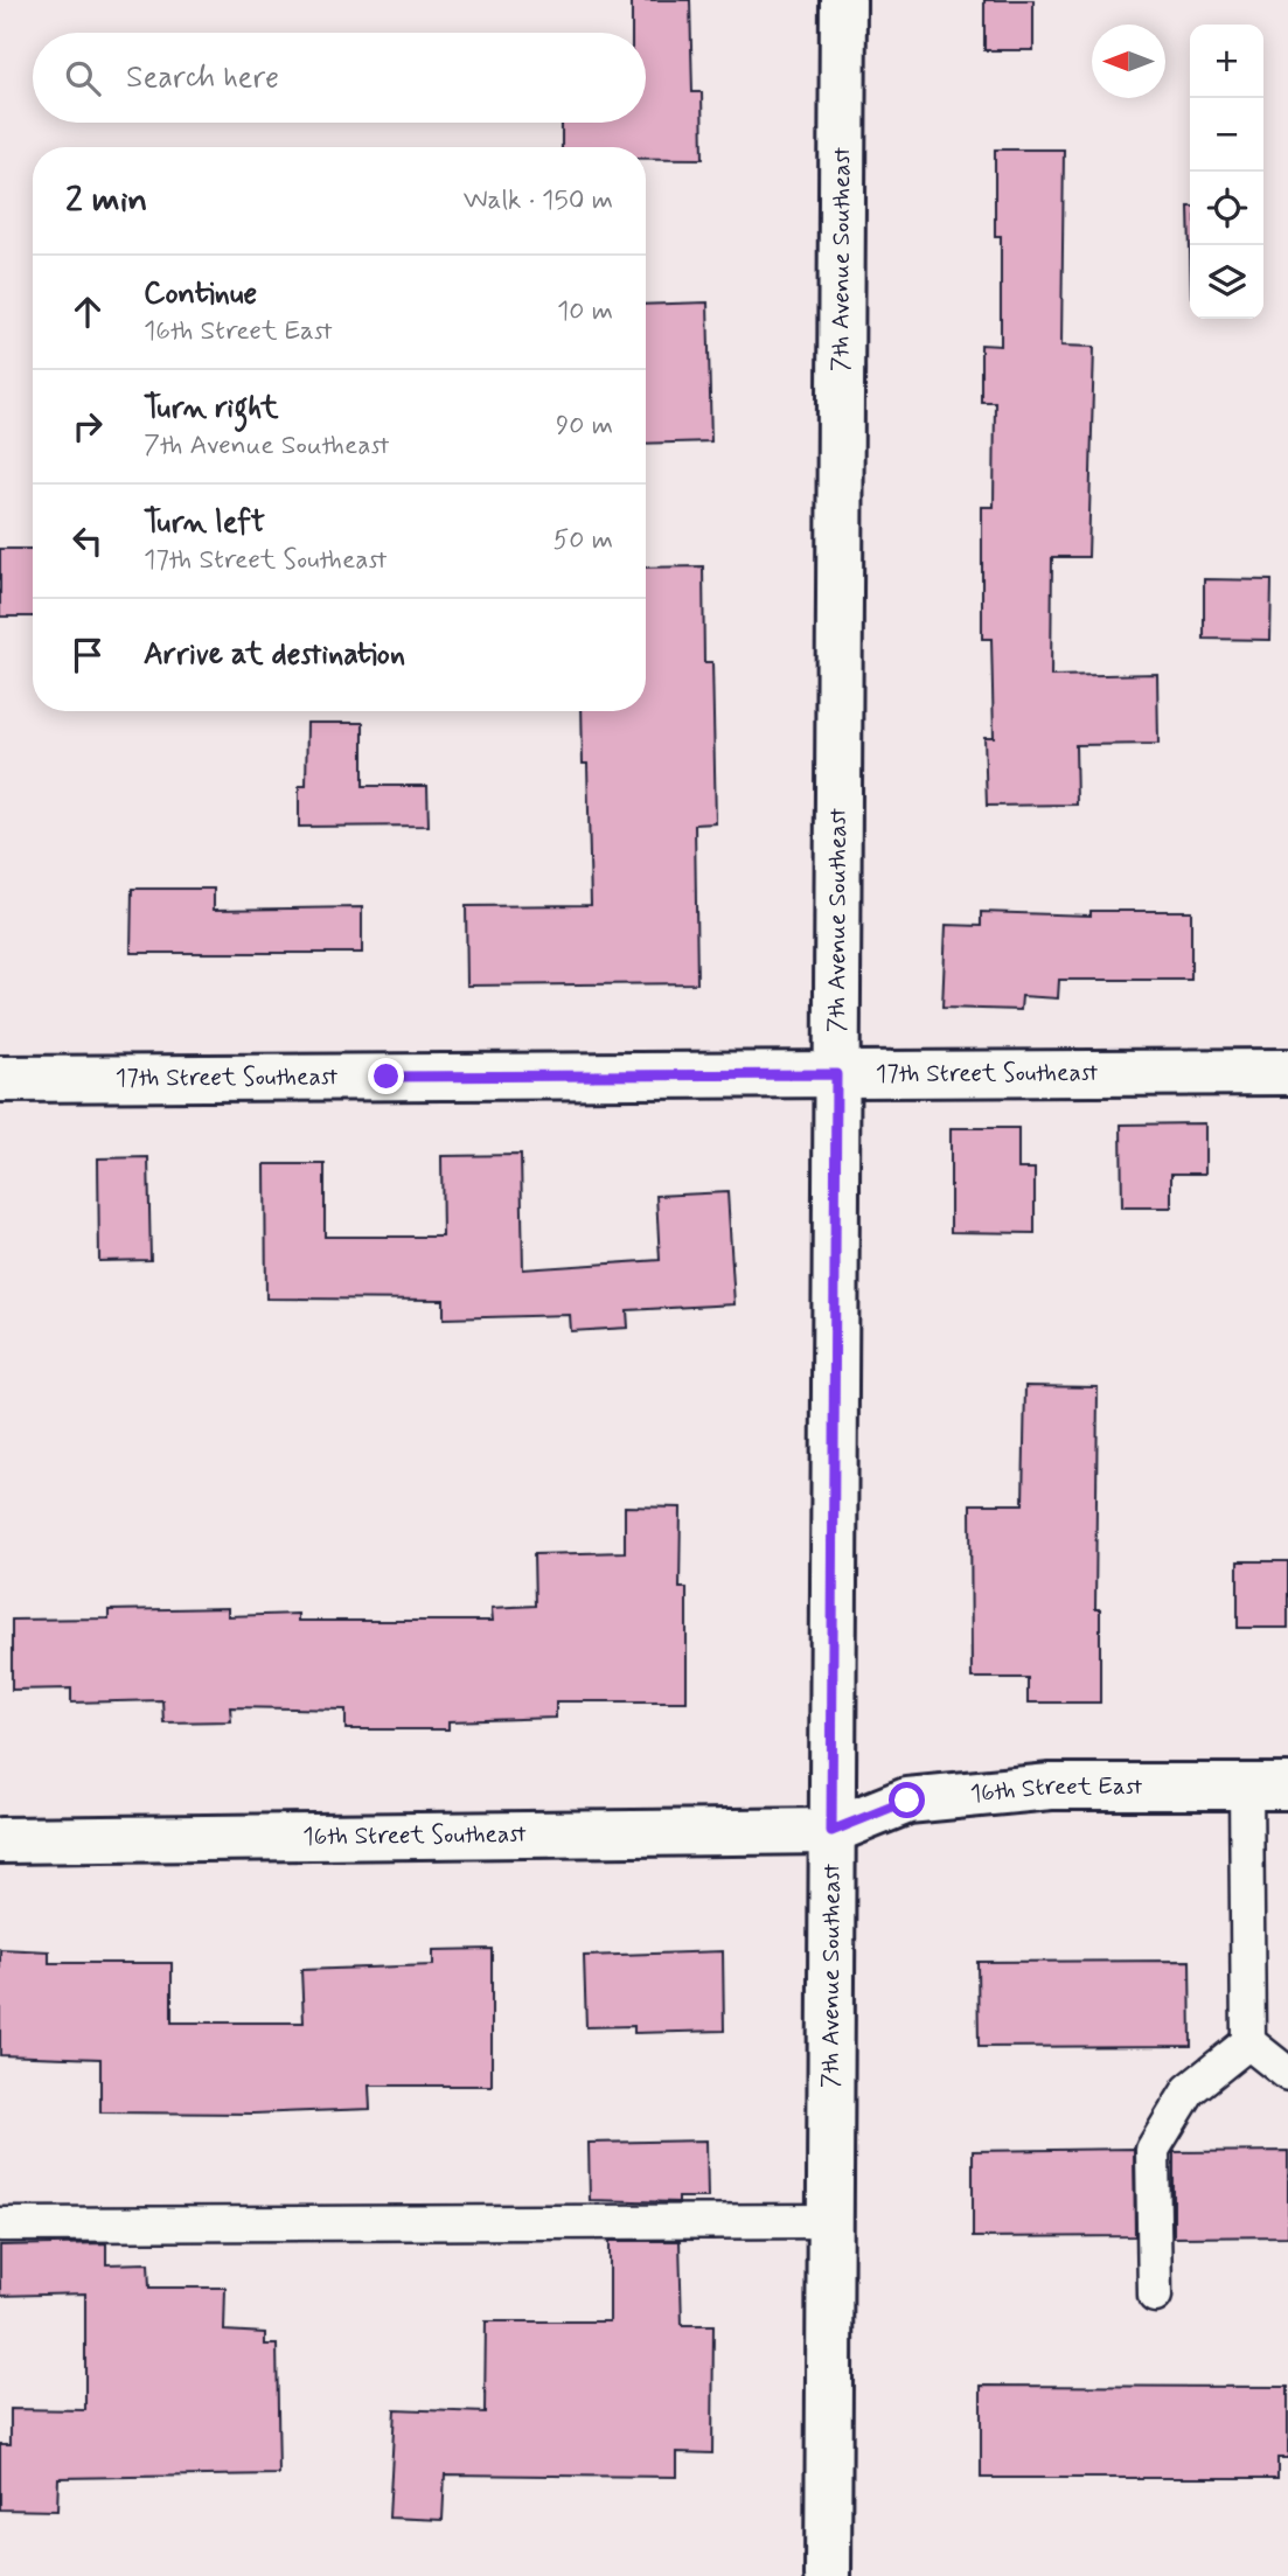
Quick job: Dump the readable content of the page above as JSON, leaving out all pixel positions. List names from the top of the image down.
{
  "streets": {
    "street": [
      "7th Avenue Southeast",
      "17th Street Southeast",
      "16th Street East",
      "16th Street Southeast"
    ]
  },
  "crossings": [
    ["7th Avenue Southeast", "17th Street Southeast"],
    ["7th Avenue Southeast", "16th Street East"],
    ["7th Avenue Southeast", "16th Street Southeast"],
    ["16th Street East", "16th Street Southeast"]
  ],
  "north": "left",
  "page": {
    "map_buttons": ["+", "−"],
    "search": "Search here",
    "heading": ["2 min", "Walk · 150 m"],
    "list": [
      ["Continue", "16th Street East", "10 m"],
      ["Turn right", "7th Avenue Southeast", "90 m"],
      ["Turn left", "17th Street Southeast", "50 m"],
      "Arrive at destination"
    ]
  }
}
